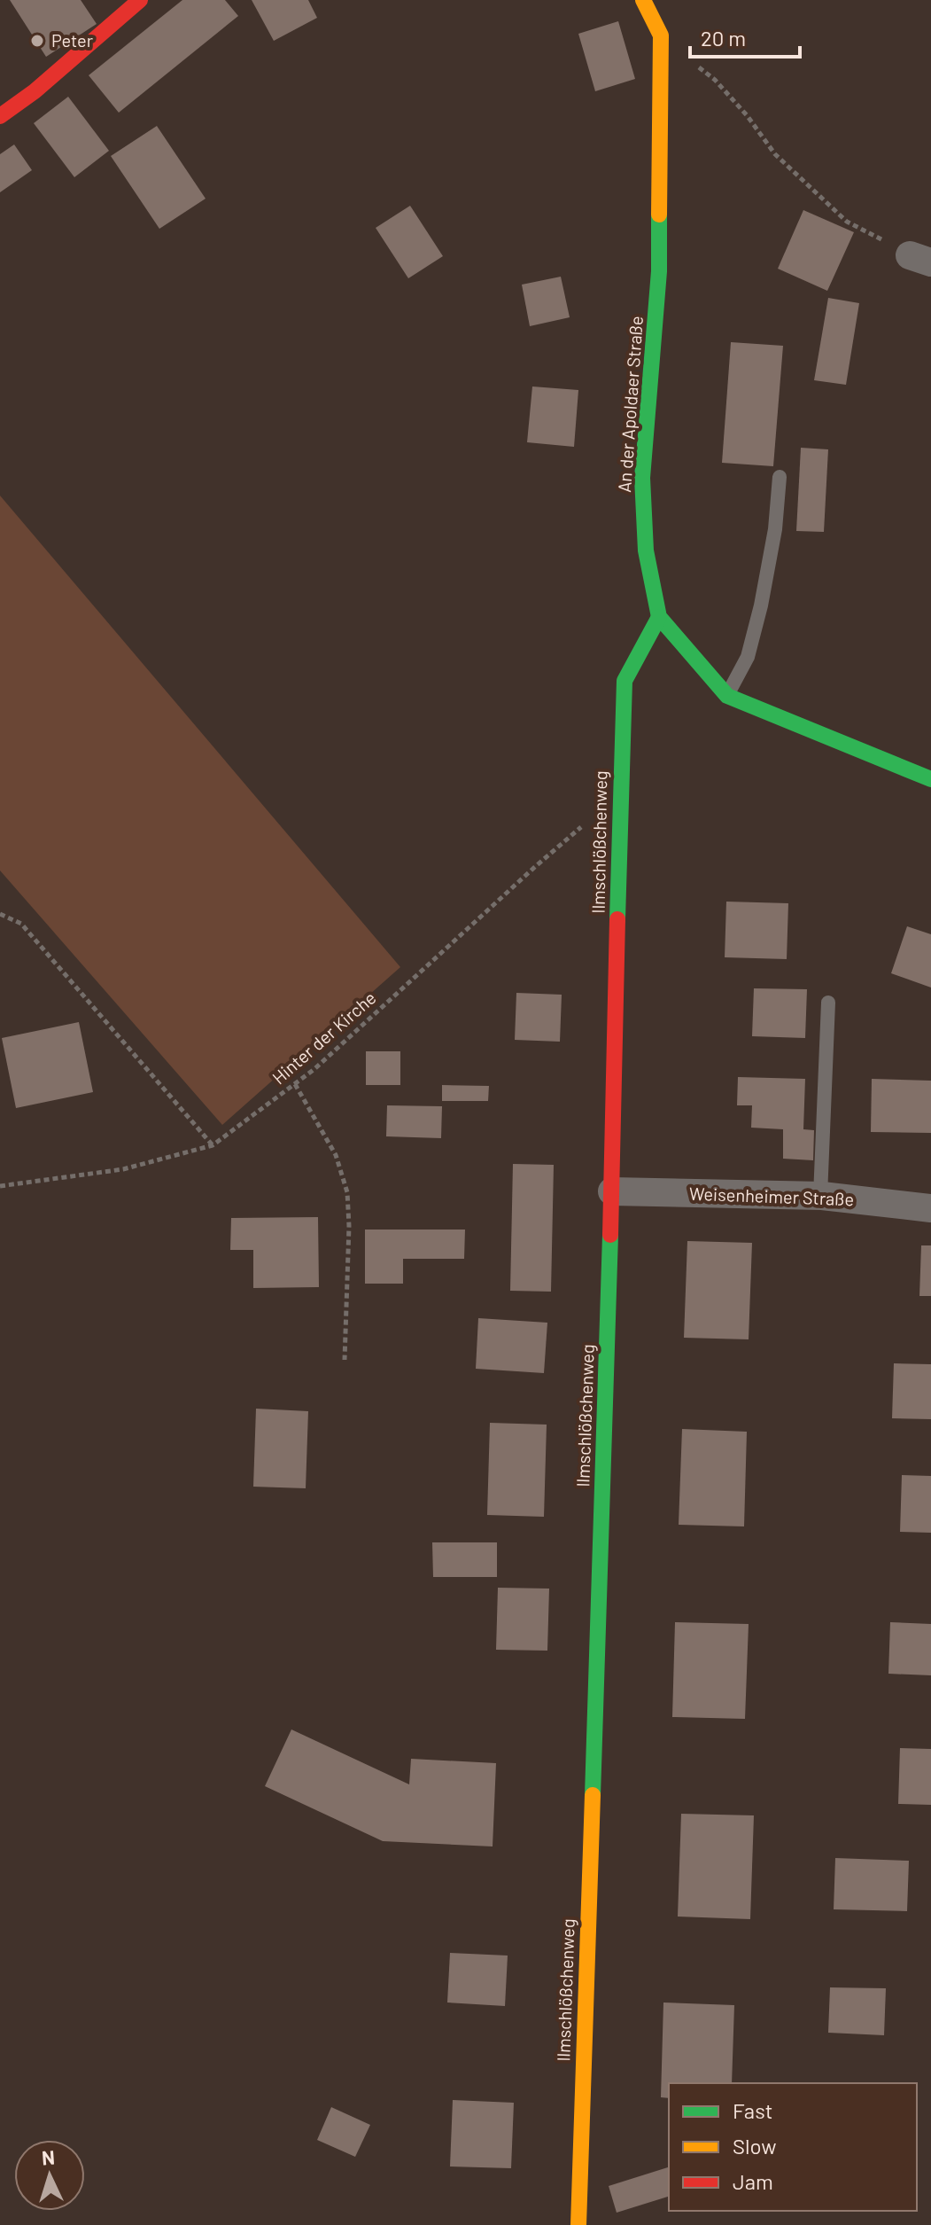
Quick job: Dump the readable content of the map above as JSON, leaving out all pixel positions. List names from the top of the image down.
{
  "streets": {
    "street": ["An der Apoldaer Straße", "Ilmschlößchenweg", "Weisenheimer Straße"],
    "path": ["Hinter der Kirche"]
  },
  "crossings": [
    ["An der Apoldaer Straße", "Ilmschlößchenweg"],
    ["Ilmschlößchenweg", "Hinter der Kirche"],
    ["Ilmschlößchenweg", "Weisenheimer Straße"]
  ],
  "places": ["Peter"],
  "legend": ["Fast", "Slow", "Jam"],
  "scale_bar": "20 m",
  "north": "top"
}
